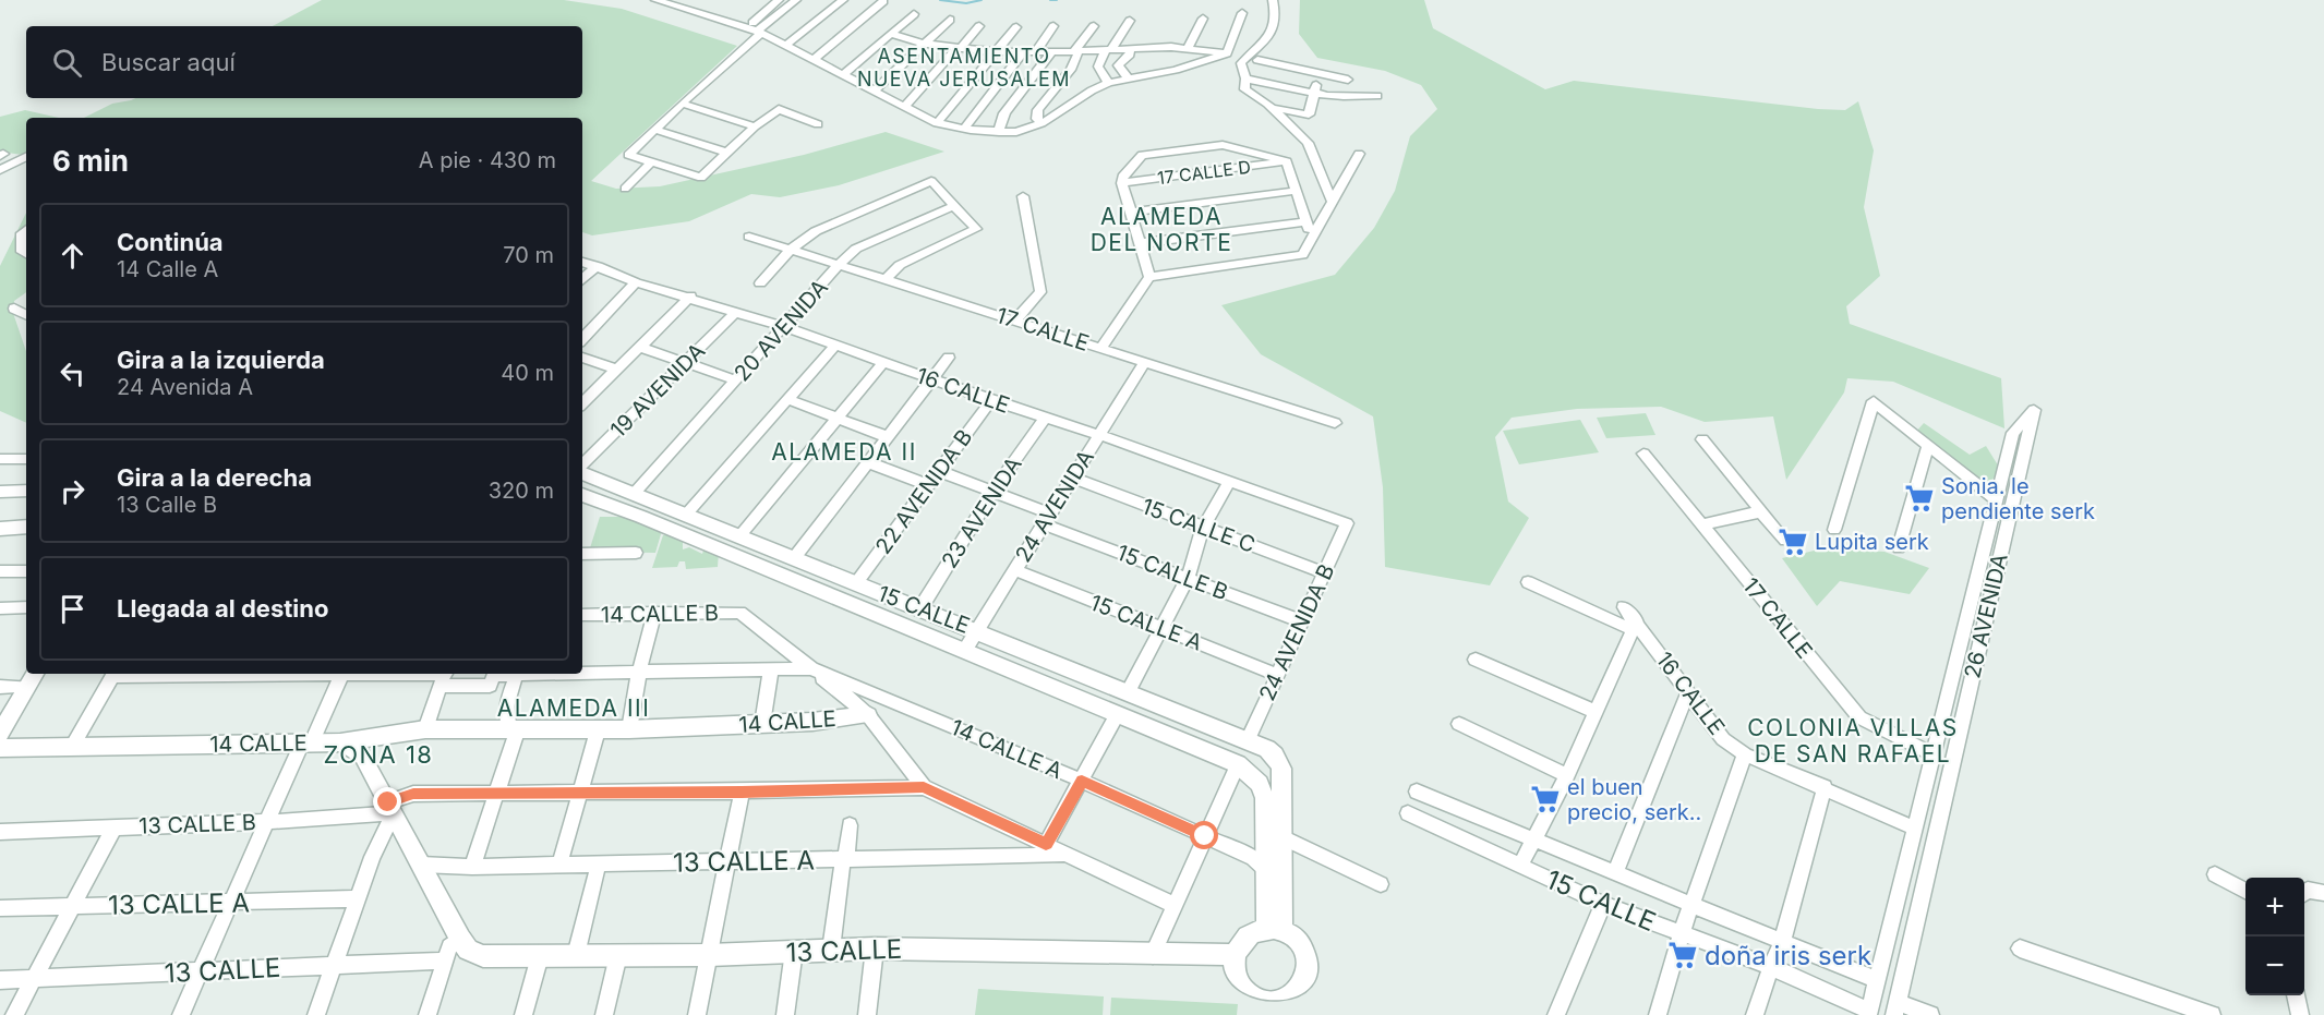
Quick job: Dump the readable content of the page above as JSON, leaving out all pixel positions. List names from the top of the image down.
{
  "streets": {
    "street": [
      "17 CALLE D",
      "17 CALLE",
      "20 AVENIDA",
      "19 AVENIDA",
      "16 CALLE",
      "22 AVENIDA B",
      "24 AVENIDA",
      "23 AVENIDA",
      "15 CALLE C",
      "15 CALLE B",
      "15 CALLE",
      "14 CALLE B",
      "26 AVENIDA",
      "15 CALLE A",
      "24 AVENIDA B",
      "14 CALLE",
      "14 CALLE A",
      "13 CALLE B",
      "13 CALLE A",
      "13 CALLE"
    ]
  },
  "crossings": [
    ["17 CALLE", "20 AVENIDA"],
    ["17 CALLE", "24 AVENIDA"],
    ["17 CALLE", "26 AVENIDA"],
    ["20 AVENIDA", "16 CALLE"],
    ["20 AVENIDA", "15 CALLE"],
    ["19 AVENIDA", "16 CALLE"],
    ["16 CALLE", "22 AVENIDA B"],
    ["16 CALLE", "24 AVENIDA"],
    ["16 CALLE", "23 AVENIDA"],
    ["16 CALLE", "26 AVENIDA"],
    ["16 CALLE", "24 AVENIDA B"],
    ["22 AVENIDA B", "15 CALLE"],
    ["24 AVENIDA", "15 CALLE C"],
    ["24 AVENIDA", "15 CALLE B"],
    ["24 AVENIDA", "15 CALLE"],
    ["24 AVENIDA", "15 CALLE A"],
    ["23 AVENIDA", "15 CALLE"],
    ["15 CALLE C", "24 AVENIDA B"],
    ["15 CALLE B", "24 AVENIDA B"],
    ["15 CALLE", "26 AVENIDA"],
    ["15 CALLE", "24 AVENIDA B"],
    ["14 CALLE B", "14 CALLE A"],
    ["15 CALLE A", "24 AVENIDA B"],
    ["13 CALLE B", "13 CALLE A"]
  ],
  "districts": [
    "ASENTAMIENTO NUEVA JERUSALEM",
    "ALAMEDA DEL NORTE",
    "ALAMEDA II",
    "ALAMEDA III",
    "COLONIA VILLAS DE SAN RAFAEL",
    "ZONA 18"
  ],
  "places": {
    "supermarket": [
      "Sonia. le pendiente serk",
      "Lupita serk",
      "el buen precio, serk..",
      "doña iris serk"
    ]
  },
  "page": {
    "search": "Buscar aquí",
    "heading": ["6 min", "A pie · 430 m"],
    "list": [
      ["Continúa", "14 Calle A", "70 m"],
      ["Gira a la izquierda", "24 Avenida A", "40 m"],
      ["Gira a la derecha", "13 Calle B", "320 m"],
      "Llegada al destino"
    ],
    "map_buttons": ["+", "−"]
  }
}
